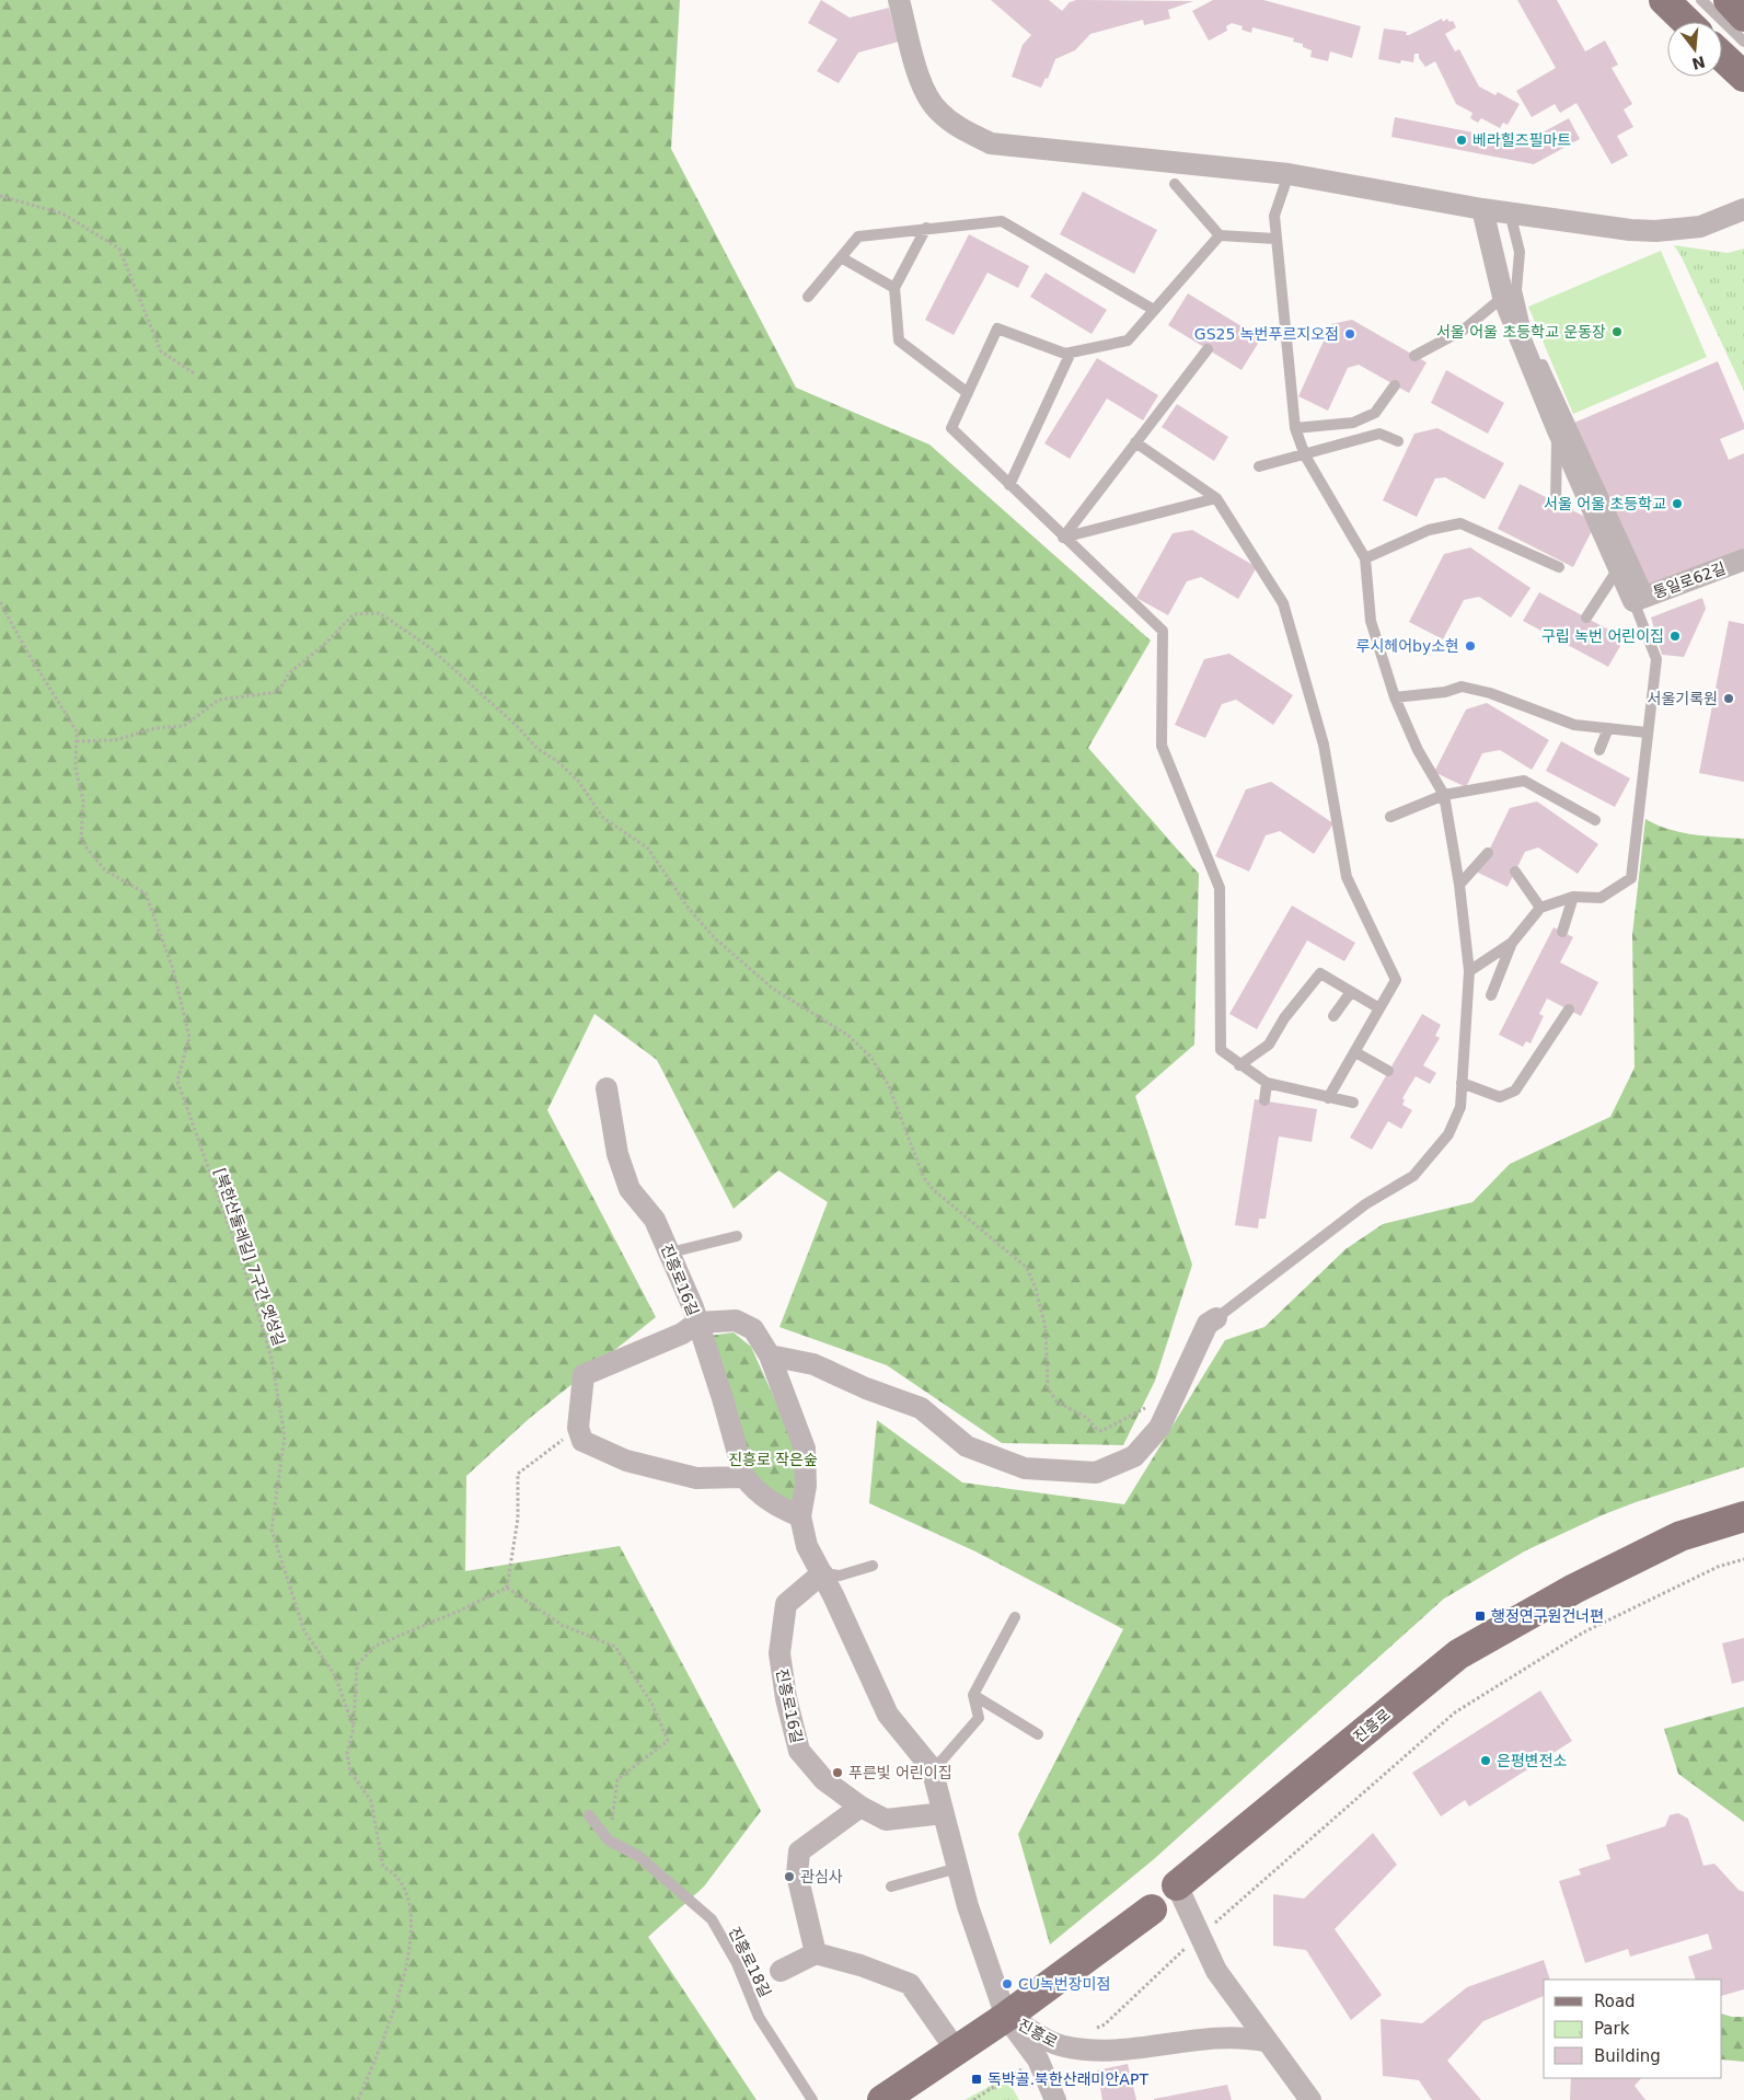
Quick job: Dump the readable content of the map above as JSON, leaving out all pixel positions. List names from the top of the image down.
{
  "streets": {
    "main road": ["진흥로"],
    "street": ["통일로62길", "진흥로16길"],
    "lane": ["진흥로18길"],
    "path": ["[북한산둘레길] 7구간 옛성길"]
  },
  "parks": ["진흥로 작은숲"],
  "places": {
    "other": [
      "베라힐즈필마트",
      "서울 어울 초등학교 운동장",
      "GS25 녹번푸르지오점",
      "서울 어울 초등학교",
      "구립 녹번 어린이집",
      "루시헤어by소현",
      "서울기록원",
      "은평변전소",
      "푸른빛 어린이집",
      "관심사",
      "CU녹번장미점"
    ],
    "transit": ["행정연구원건너편", "독박골.북한산래미안APT"]
  },
  "legend": ["Road", "Park", "Building"],
  "north": "bottom"
}
